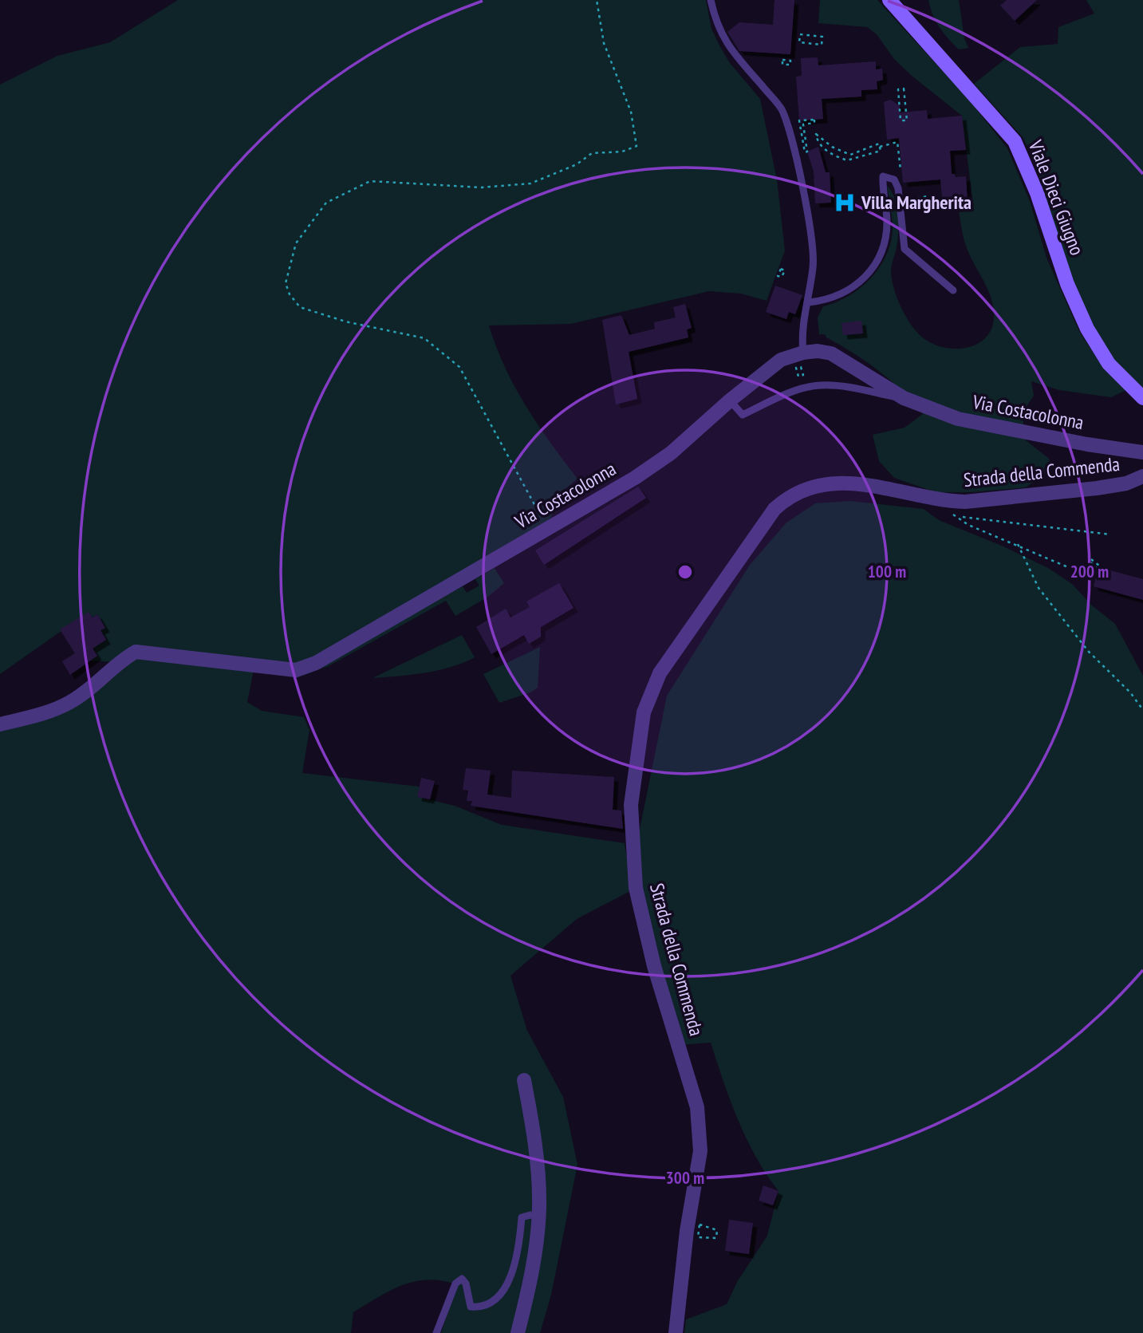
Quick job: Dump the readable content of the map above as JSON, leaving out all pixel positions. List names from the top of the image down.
{
  "streets": {
    "main road": ["Viale Dieci Giugno"],
    "street": ["Via Costacolonna", "Strada della Commenda"]
  },
  "places": {
    "hospital": ["Villa Margherita"]
  },
  "rings": ["100 m", "200 m", "300 m"]
}
